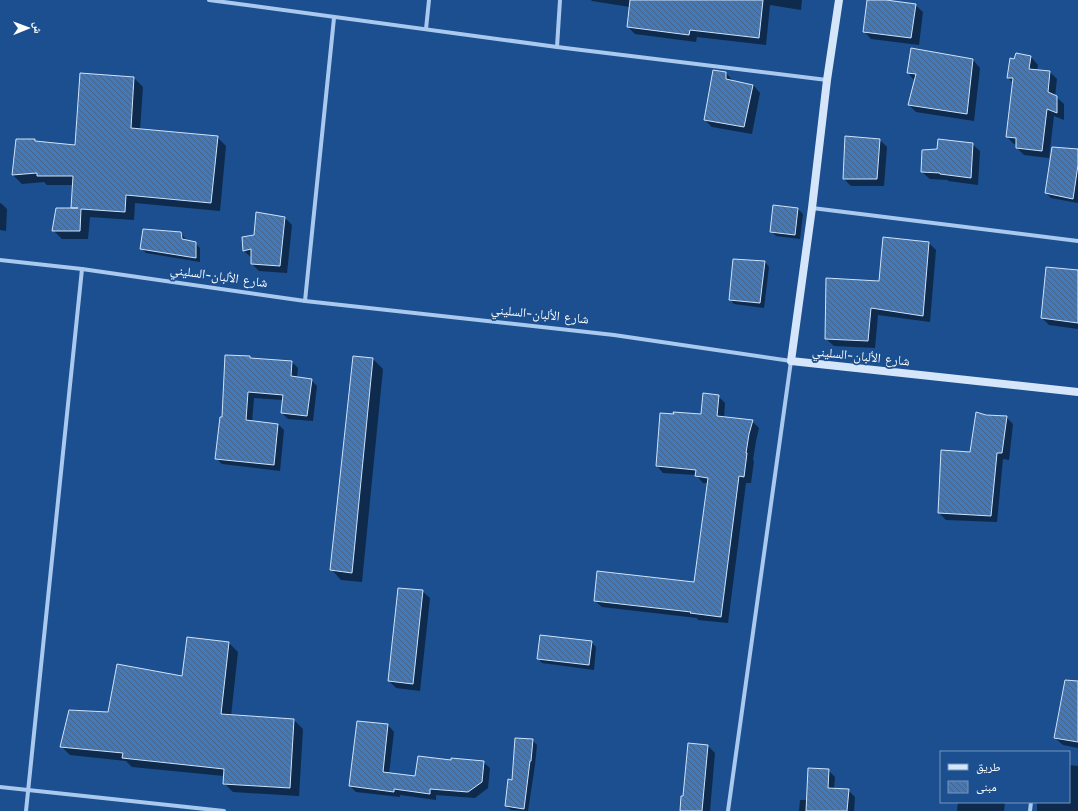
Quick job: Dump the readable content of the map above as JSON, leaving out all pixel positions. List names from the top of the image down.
{
  "streets": {
    "street": ["شارع الألبان-السليني"]
  },
  "legend": ["طريق", "مبنى"],
  "north": "right"
}
